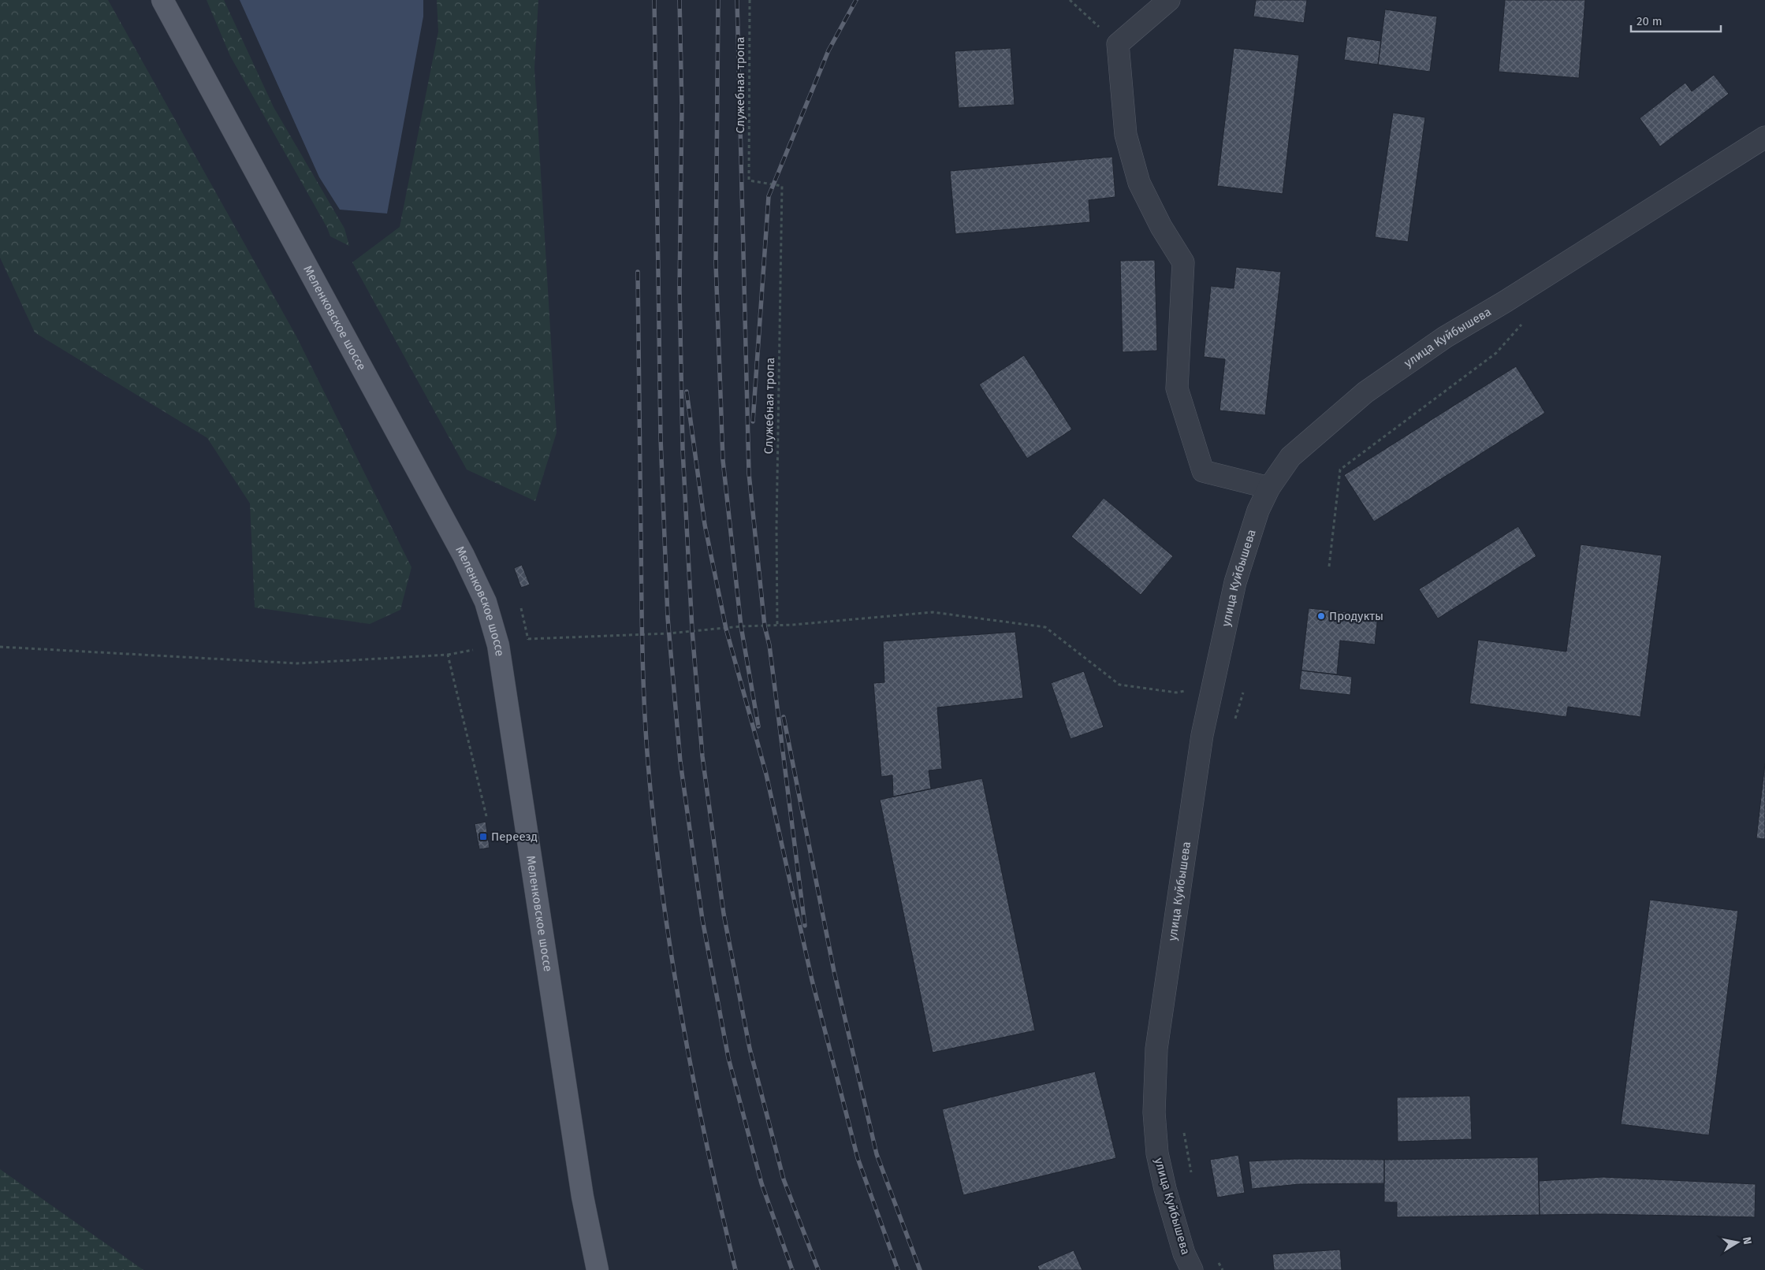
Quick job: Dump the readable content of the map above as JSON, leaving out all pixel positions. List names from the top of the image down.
{
  "streets": {
    "main road": ["Меленковское шоссе"],
    "street": ["улица Куйбышева"],
    "path": ["Служебная тропа"]
  },
  "places": {
    "other": ["Продукты"],
    "transit": ["Переезд"]
  },
  "scale_bar": "20 m",
  "north": "right"
}
